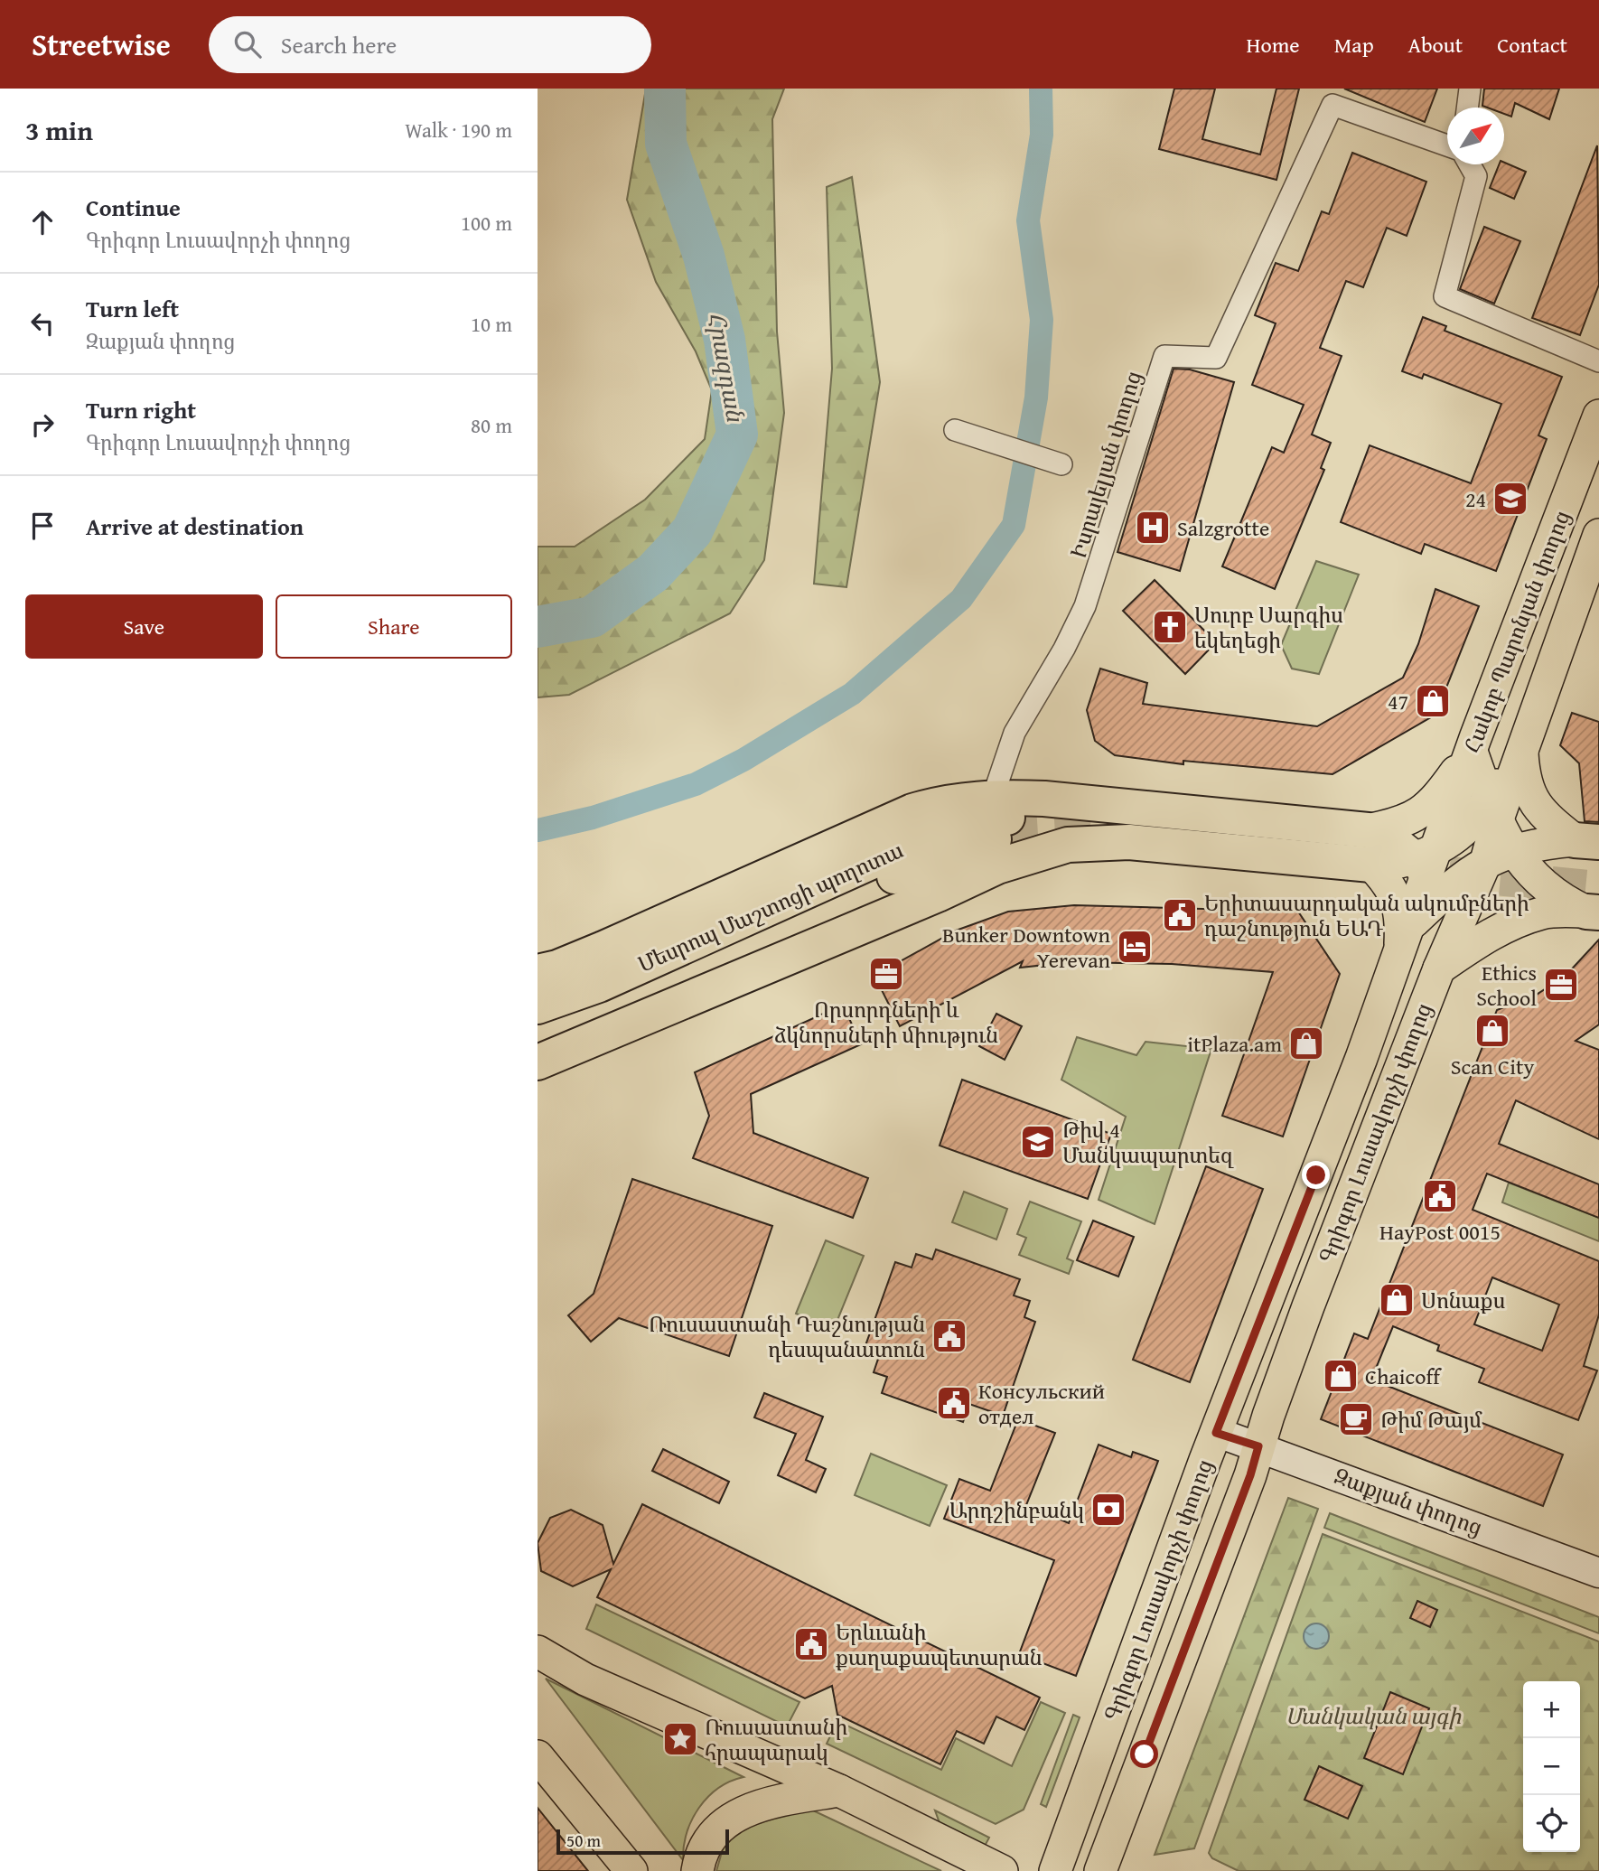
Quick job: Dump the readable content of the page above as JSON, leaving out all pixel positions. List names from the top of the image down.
{
  "streets": {
    "highway": ["Մեսրոպ Մաշտոցի պողոտա"],
    "main road": ["Հակոբ Պարոնյան փողոց", "Գրիգոր Լուսավորչի փողոց"],
    "street": ["Իսրայելյան փողոց", "Զաքյան փողոց"]
  },
  "crossings": [
    ["Իսրայելյան փողոց", "Մեսրոպ Մաշտոցի պողոտա"],
    ["Հակոբ Պարոնյան փողոց", "Գրիգոր Լուսավորչի փողոց"],
    ["Գրիգոր Լուսավորչի փողոց", "Զաքյան փողոց"]
  ],
  "water": ["Հրազդան"],
  "parks": ["Մանկական այգի"],
  "places": {
    "school or university": ["24", "Թիվ 4 Մանկապարտեզ"],
    "hospital": ["Salzgrotte"],
    "church": ["Սուրբ Սարգիս եկեղեցի"],
    "shop": [
      "47",
      "Scan City",
      "itPlaza.am",
      "Սոնաքս",
      "Chaicoff"
    ],
    "public building": [
      "Երիտասարդական ակումբների դաշնություն ԵԱԴ",
      "HayPost 0015",
      "Ռուսաստանի Դաշնության դեսպանատուն",
      "Консульский отдел",
      "Երևւանի քաղաքապետարան"
    ],
    "hotel": ["Bunker Downtown Yerevan"],
    "office": ["Որսորդների և ձկնորսների միություն", "Ethics School"],
    "cafe": ["Թիմ Թայմ"],
    "bank": ["Արդշինբանկ"],
    "place": ["Ռուսաստանի հրապարակ"]
  },
  "scale_bar": "50 m",
  "north": "top right",
  "page": {
    "header": "Streetwise",
    "search": "Search here",
    "nav": [
      "Home",
      "Map",
      "About",
      "Contact"
    ],
    "heading": ["3 min", "Walk · 190 m"],
    "list": [
      ["Continue", "Գրիգոր Լուսավորչի փողոց", "100 m"],
      ["Turn left", "Զաքյան փողոց", "10 m"],
      ["Turn right", "Գրիգոր Լուսավորչի փողոց", "80 m"],
      "Arrive at destination"
    ],
    "buttons": ["Save", "Share"],
    "map_buttons": ["+", "−"],
    "scale": "50 m"
  }
}
